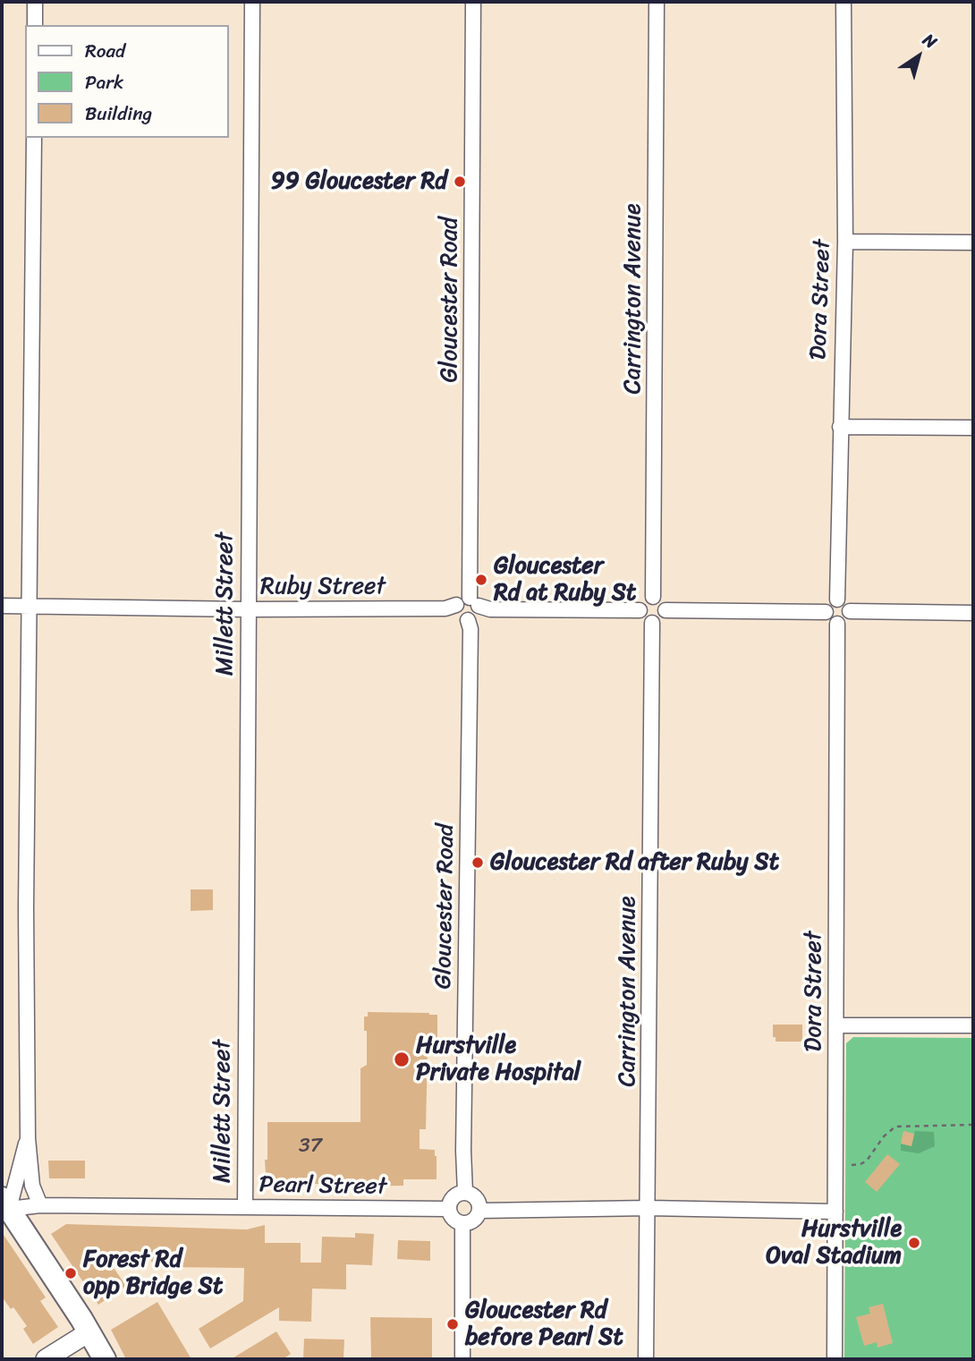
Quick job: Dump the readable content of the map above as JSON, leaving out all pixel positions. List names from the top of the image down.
{
  "streets": {
    "street": [
      "Carrington Avenue",
      "Gloucester Road",
      "Dora Street",
      "Ruby Street",
      "Millett Street",
      "Pearl Street"
    ]
  },
  "crossings": [
    ["Gloucester Road", "Ruby Street"],
    ["Gloucester Road", "Pearl Street"],
    ["Ruby Street", "Millett Street"],
    ["Millett Street", "Pearl Street"]
  ],
  "places": [
    "99 Gloucester Rd",
    "Gloucester Rd at Ruby St",
    "Gloucester Rd after Ruby St",
    "Hurstville Private Hospital",
    "Hurstville Oval Stadium",
    "Forest Rd opp Bridge St",
    "Gloucester Rd before Pearl St"
  ],
  "house_numbers": ["37"],
  "legend": ["Road", "Park", "Building"],
  "north": "top right"
}
